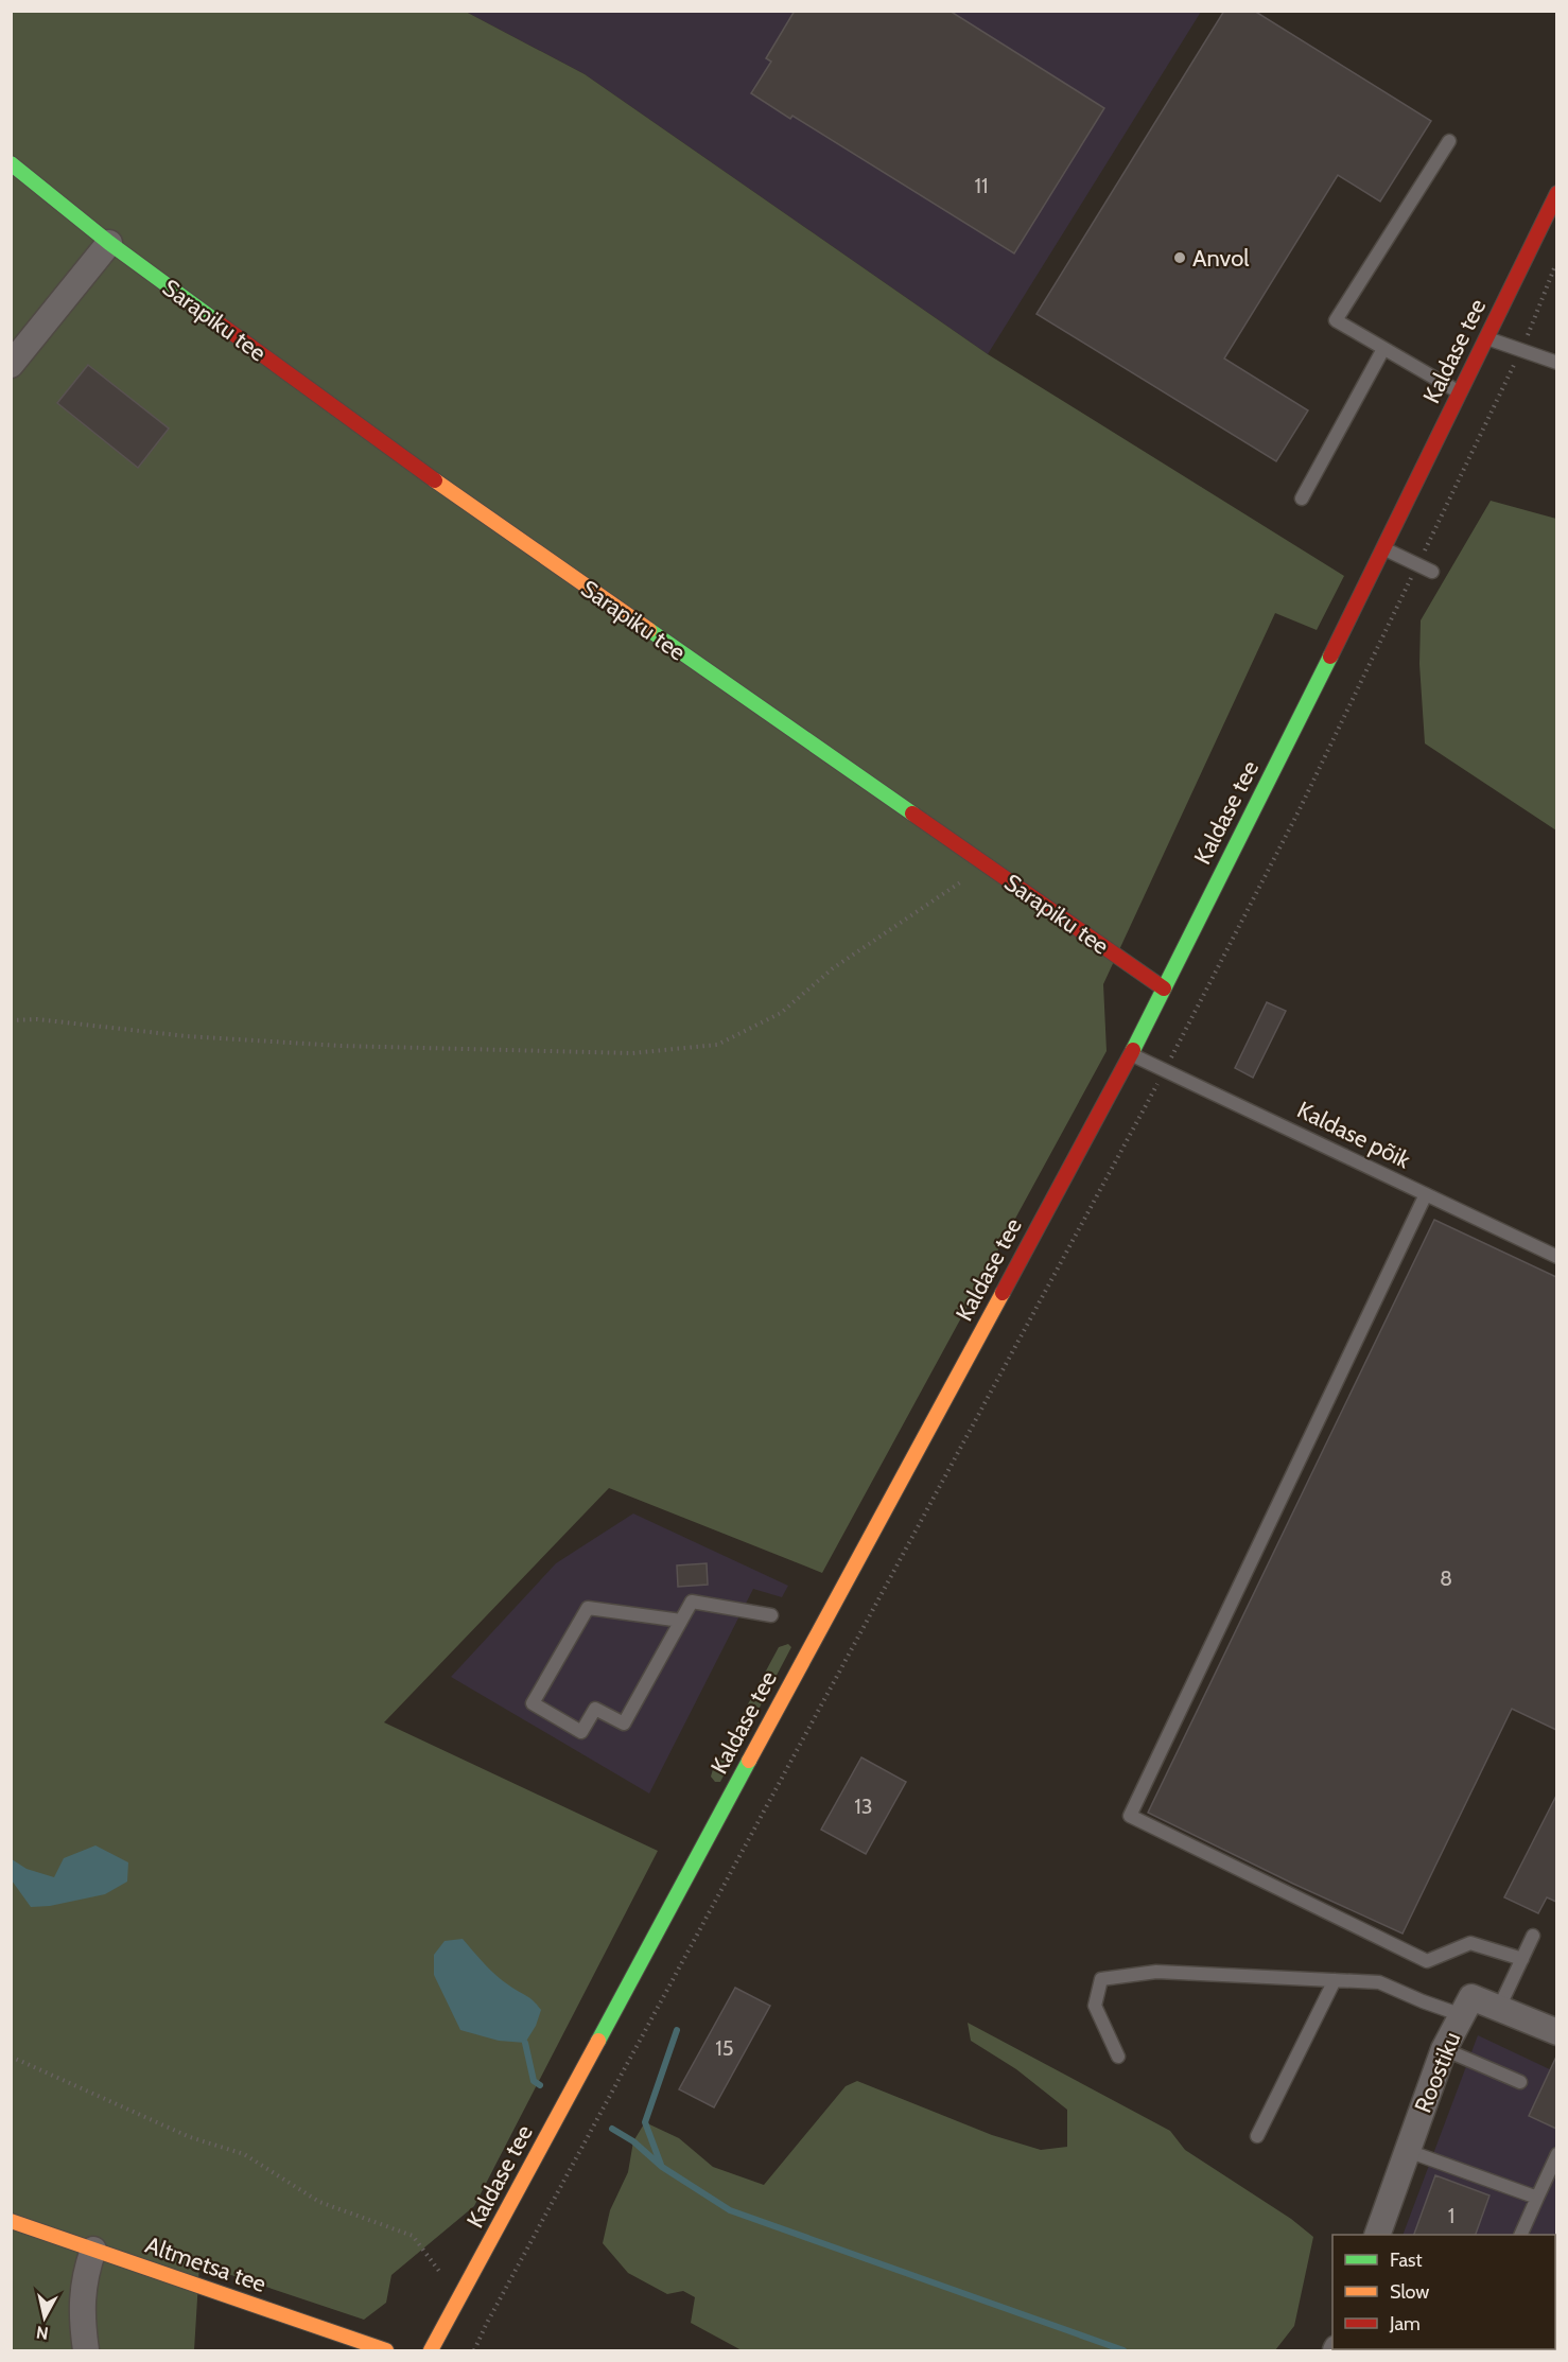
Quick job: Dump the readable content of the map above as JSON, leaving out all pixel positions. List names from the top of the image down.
{
  "streets": {
    "street": [
      "Sarapiku tee",
      "Kaldase tee",
      "Roostiku",
      "Altmetsa tee"
    ],
    "lane": ["Kaldase põik"]
  },
  "crossings": [
    ["Sarapiku tee", "Kaldase tee"],
    ["Kaldase tee", "Kaldase põik"]
  ],
  "places": ["Anvol"],
  "house_numbers": [
    "11",
    "8",
    "13",
    "15",
    "1"
  ],
  "legend": ["Fast", "Slow", "Jam"],
  "north": "bottom"
}
